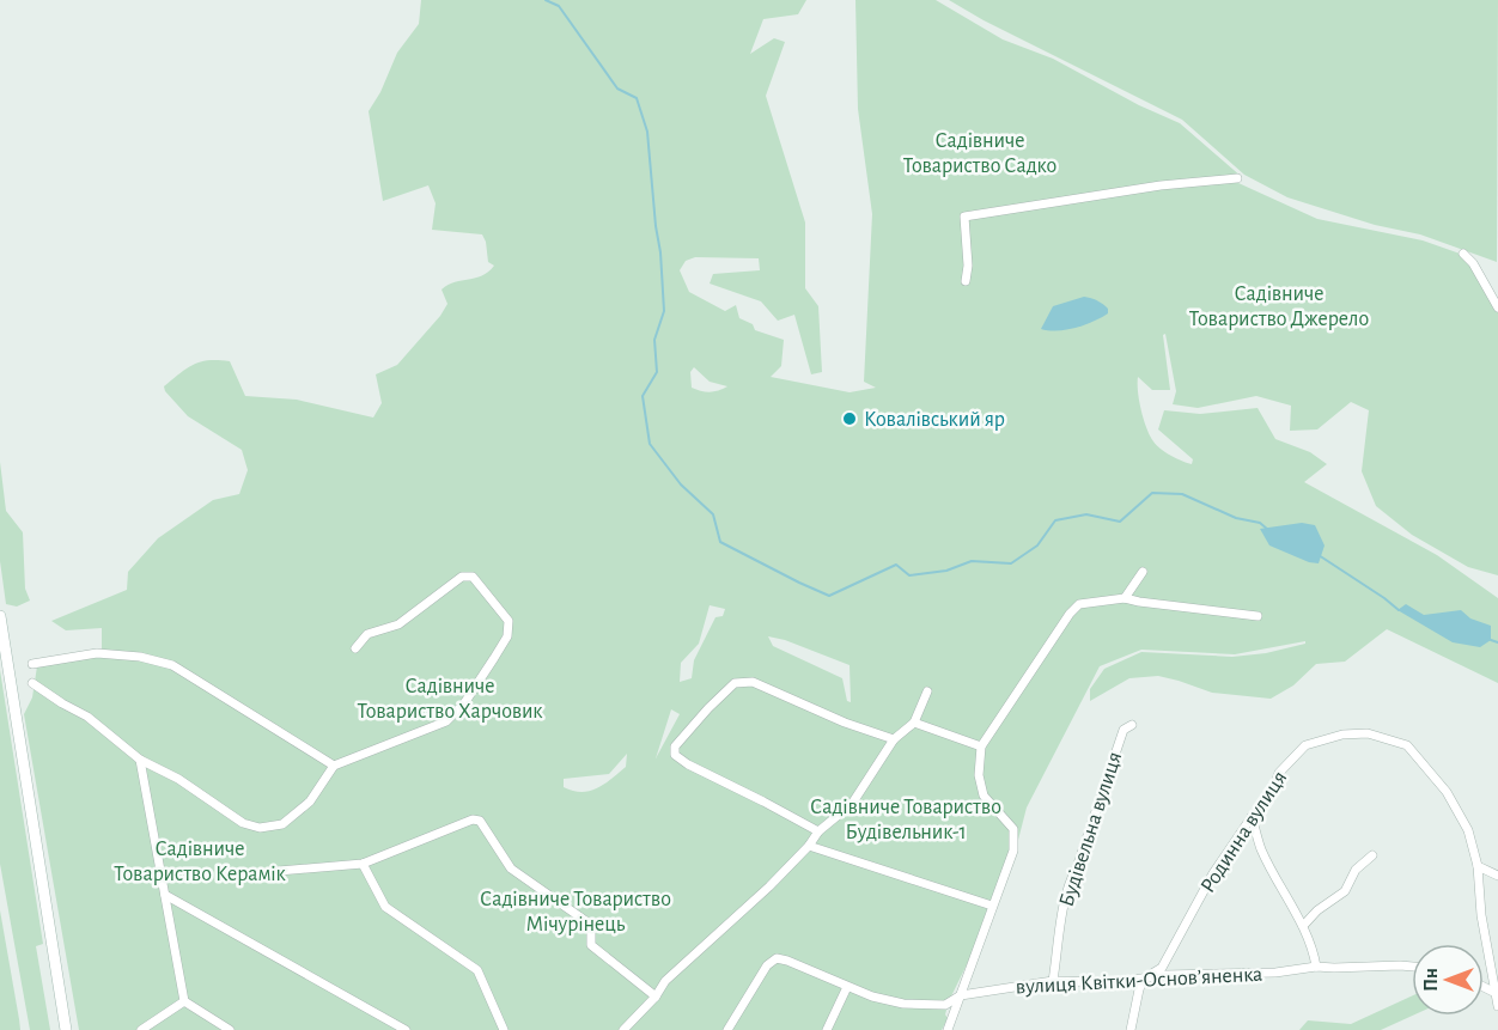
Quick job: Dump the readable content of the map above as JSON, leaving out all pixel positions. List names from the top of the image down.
{
  "streets": {
    "street": ["Будівельна вулиця", "Родинна вулиця", "вулиця Квітки-Основʼяненка"]
  },
  "crossings": [
    ["Будівельна вулиця", "вулиця Квітки-Основʼяненка"],
    ["Родинна вулиця", "вулиця Квітки-Основʼяненка"]
  ],
  "parks": [
    "Садівниче Товариство Садко",
    "Садівниче Товариство Джерело",
    "Садівниче Товариство Харчовик",
    "Садівниче Товариство Будівельник-1",
    "Садівниче Товариство Керамік",
    "Садівниче Товариство Мічурінець"
  ],
  "places": ["Ковалівський яр"],
  "north": "left"
}
